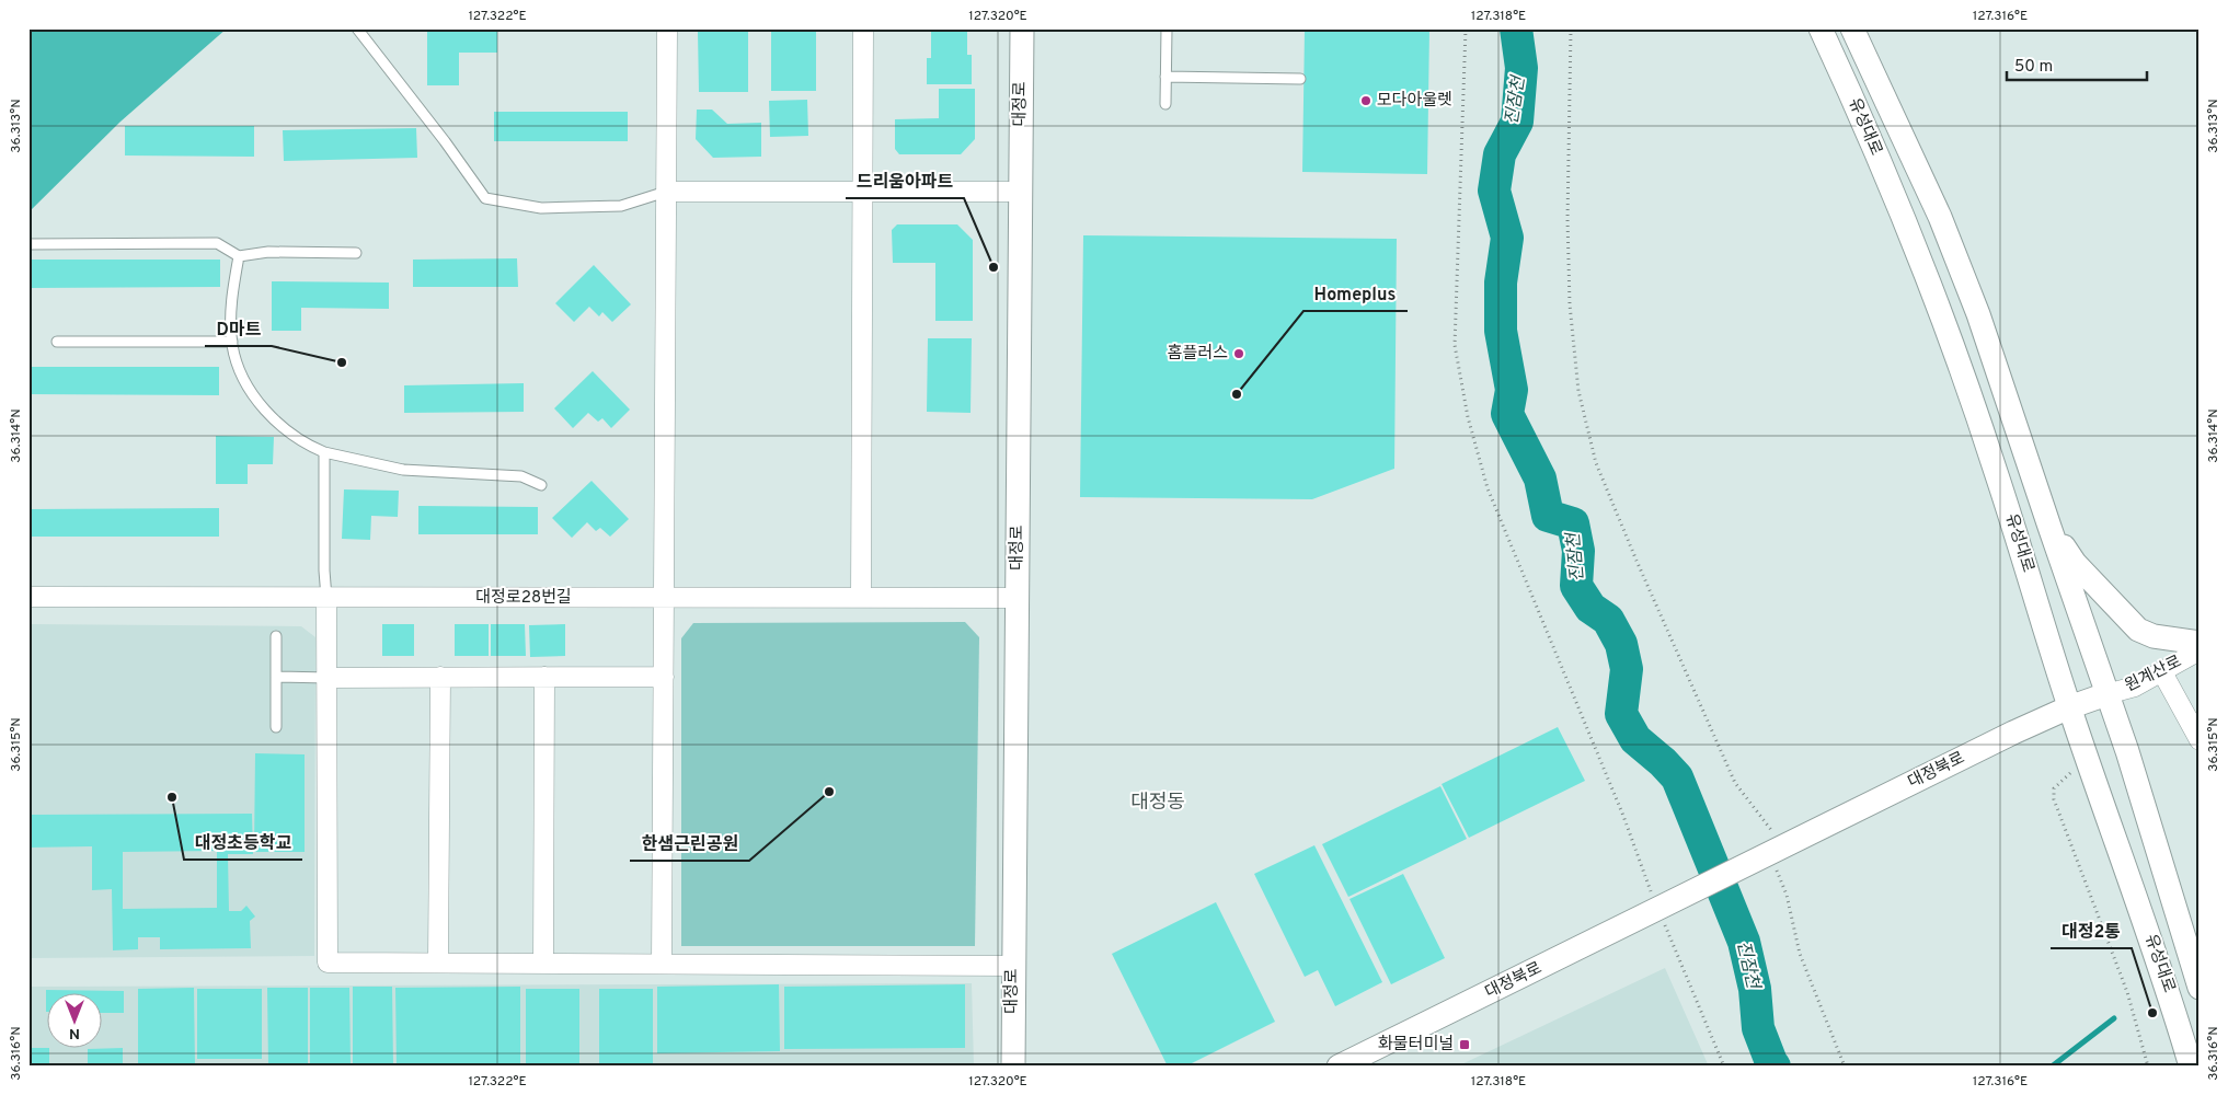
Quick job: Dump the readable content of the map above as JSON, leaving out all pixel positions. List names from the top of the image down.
{
  "streets": {
    "street": [
      "대정로",
      "유성대로",
      "대정로28번길",
      "원계산로",
      "대정북로"
    ]
  },
  "crossings": [
    ["대정로", "대정로28번길"],
    ["유성대로", "원계산로"],
    ["유성대로", "대정북로"],
    ["원계산로", "대정북로"]
  ],
  "districts": ["대정동"],
  "water": ["진잠천"],
  "places": {
    "other": [
      "모다아울렛",
      "드리움아파트",
      "홈플러스",
      "D마트",
      "Homeplus",
      "한샘근린공원",
      "대정초등학교",
      "대정2통"
    ],
    "transit": ["화물터미널"]
  },
  "scale_bar": "50 m",
  "north": "bottom",
  "coordinates": [
    "127.322°E",
    "127.320°E",
    "127.318°E",
    "127.316°E",
    "36.313°N",
    "36.314°N",
    "36.315°N",
    "36.316°N"
  ]
}
